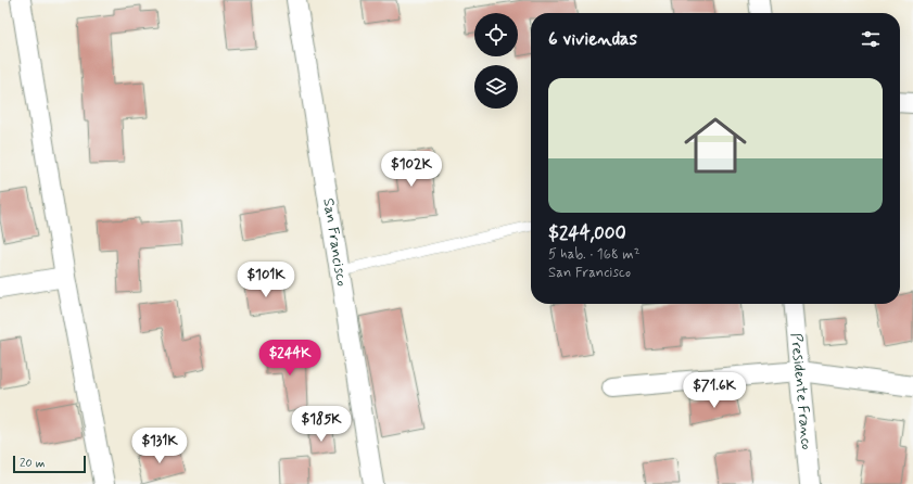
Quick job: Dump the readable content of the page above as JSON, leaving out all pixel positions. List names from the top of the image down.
{
  "streets": {
    "street": ["San Francisco", "Presidente Franco"]
  },
  "scale_bar": "20 m",
  "page": {
    "heading": "6 viviendas",
    "list": [
      {
        "name": "$244,000",
        "note": "5 hab. · 168 m² · San Francisco"
      }
    ],
    "price": [
      "$102K",
      "$101K",
      "$244K",
      "$71.6K",
      "$185K",
      "$131K"
    ],
    "scale": "20 m"
  }
}
